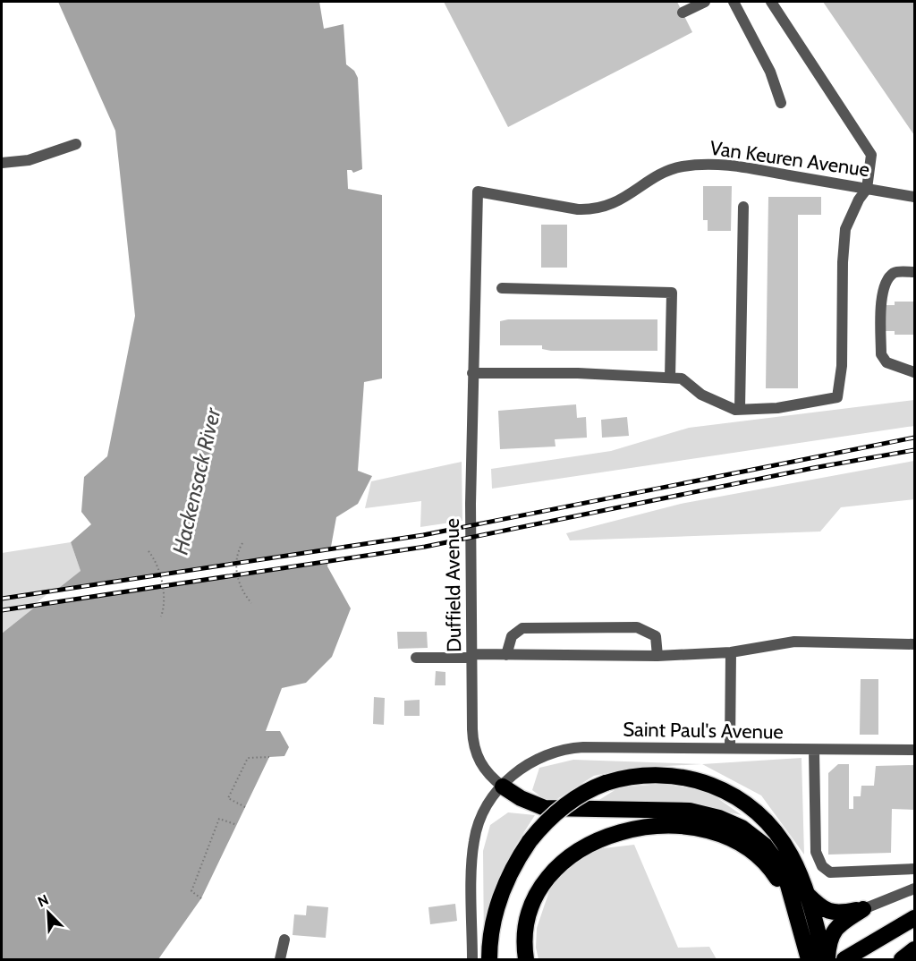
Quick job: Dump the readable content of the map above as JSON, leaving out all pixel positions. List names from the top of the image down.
{
  "streets": {
    "street": ["Van Keuren Avenue", "Duffield Avenue", "Saint Paul's Avenue"]
  },
  "crossings": [
    ["Van Keuren Avenue", "Duffield Avenue"],
    ["Duffield Avenue", "Saint Paul's Avenue"]
  ],
  "water": ["Hackensack River"],
  "north": "top left"
}
